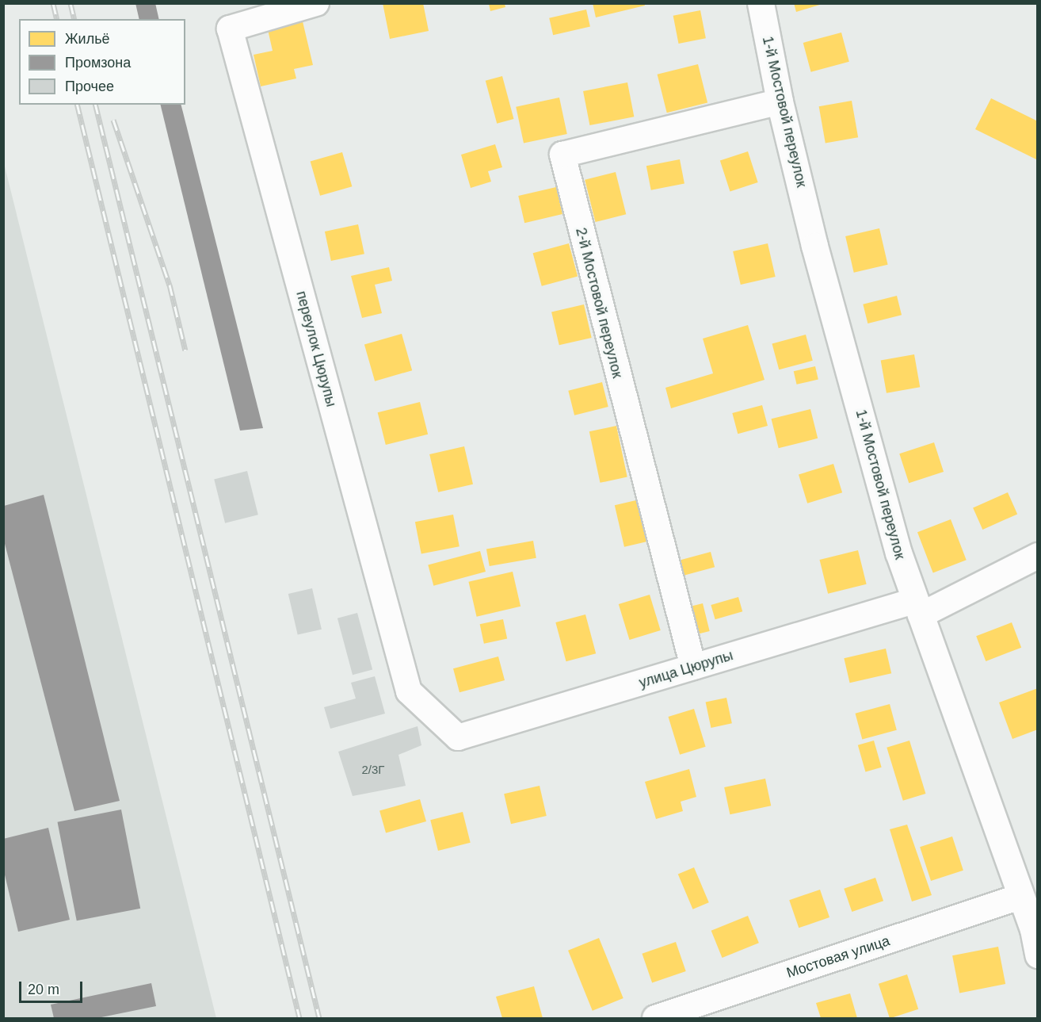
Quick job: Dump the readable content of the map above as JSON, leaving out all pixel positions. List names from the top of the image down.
{
  "streets": {
    "street": [
      "1-й Мостовой переулок",
      "2-й Мостовой переулок",
      "переулок Цюрупы",
      "улица Цюрупы",
      "Мостовая улица"
    ]
  },
  "crossings": [
    ["1-й Мостовой переулок", "2-й Мостовой переулок"],
    ["1-й Мостовой переулок", "улица Цюрупы"],
    ["1-й Мостовой переулок", "Мостовая улица"],
    ["2-й Мостовой переулок", "улица Цюрупы"],
    ["переулок Цюрупы", "улица Цюрупы"]
  ],
  "house_numbers": ["2/3Г"],
  "legend": ["Жильё", "Промзона", "Прочее"],
  "scale_bar": "20 m"
}
